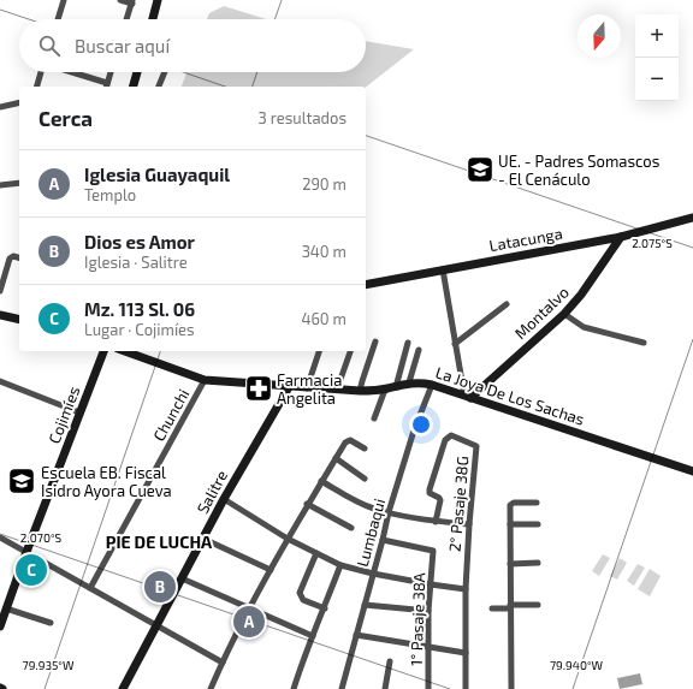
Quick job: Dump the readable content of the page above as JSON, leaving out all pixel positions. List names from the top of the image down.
{
  "streets": {
    "street": [
      "Latacunga",
      "Montalvo",
      "La Joya De Los Sachas",
      "Cojimíes",
      "Chunchi",
      "Salitre",
      "2° Pasaje 38G",
      "Lumbaqui",
      "1° Pasaje 38A"
    ]
  },
  "crossings": [
    ["Latacunga", "Montalvo"],
    ["Montalvo", "La Joya De Los Sachas"],
    ["La Joya De Los Sachas", "Chunchi"],
    ["La Joya De Los Sachas", "Salitre"],
    ["La Joya De Los Sachas", "Lumbaqui"],
    ["Lumbaqui", "1° Pasaje 38A"]
  ],
  "districts": ["PIE DE LUCHA"],
  "places": {
    "school or university": ["UE. - Padres Somascos - El Cenáculo", "Escuela EB. Fiscal Isidro Ayora Cueva"],
    "pharmacy": ["Farmacia Angelita"]
  },
  "north": "bottom",
  "page": {
    "map_buttons": ["+", "−"],
    "search": "Buscar aquí",
    "heading": ["Cerca", "3 resultados"],
    "list": [
      {
        "mark": "A",
        "name": "Iglesia Guayaquil",
        "note": "Templo",
        "value": "290 m"
      },
      {
        "mark": "B",
        "name": "Dios es Amor",
        "note": "Iglesia · Salitre",
        "value": "340 m"
      },
      {
        "mark": "C",
        "name": "Mz. 113 Sl. 06",
        "note": "Lugar · Cojimíes",
        "value": "460 m"
      }
    ],
    "pins": ["C", "B", "A"]
  },
  "coordinates": [
    "2.075°S",
    "2.070°S",
    "79.935°W",
    "79.940°W"
  ]
}
